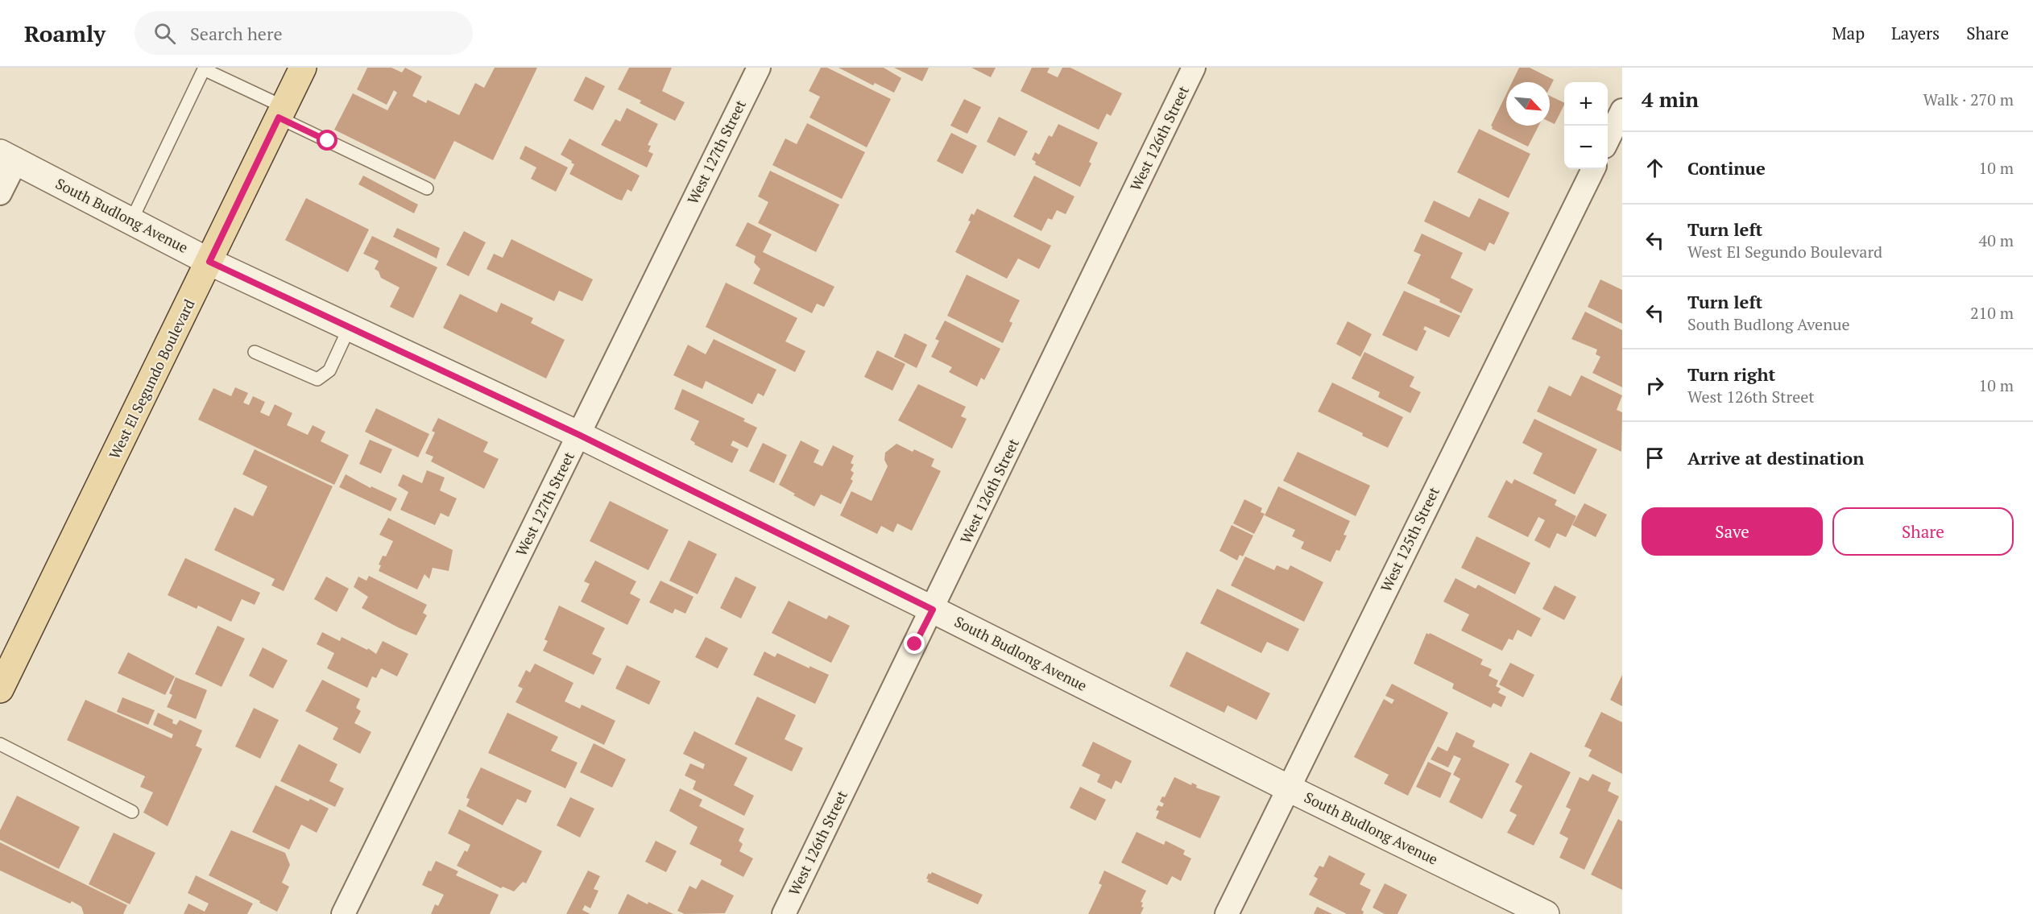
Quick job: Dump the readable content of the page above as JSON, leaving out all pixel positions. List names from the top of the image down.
{
  "streets": {
    "main road": ["West El Segundo Boulevard"],
    "street": [
      "West 126th Street",
      "West 127th Street",
      "South Budlong Avenue",
      "West 125th Street"
    ]
  },
  "crossings": [
    ["West 126th Street", "South Budlong Avenue"],
    ["West 127th Street", "South Budlong Avenue"],
    ["South Budlong Avenue", "West El Segundo Boulevard"],
    ["South Budlong Avenue", "West 125th Street"]
  ],
  "north": "bottom right",
  "page": {
    "header": "Roamly",
    "search": "Search here",
    "nav": ["Map", "Layers", "Share"],
    "heading": ["4 min", "Walk · 270 m"],
    "map_buttons": ["+", "−"],
    "list": [
      ["Continue", "10 m"],
      ["Turn left", "West El Segundo Boulevard", "40 m"],
      ["Turn left", "South Budlong Avenue", "210 m"],
      ["Turn right", "West 126th Street", "10 m"],
      "Arrive at destination"
    ],
    "buttons": ["Save", "Share"]
  }
}
